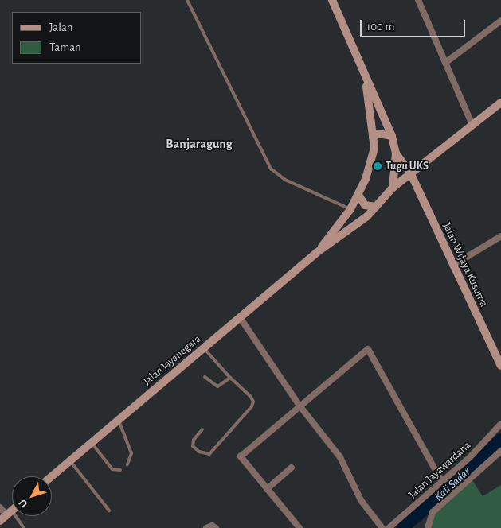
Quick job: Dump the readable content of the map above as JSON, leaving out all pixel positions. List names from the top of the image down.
{
  "streets": {
    "main road": ["Jalan Wijaya Kusuma", "Jalan Jayanegara"],
    "street": ["Jalan Jayawardana"]
  },
  "crossings": [
    ["Jalan Wijaya Kusuma", "Jalan Jayanegara"]
  ],
  "districts": ["Banjaragung"],
  "water": ["Kali Sadar"],
  "places": ["Tugu UKS"],
  "legend": ["Jalan", "Taman"],
  "scale_bar": "100 m",
  "north": "bottom left"
}
